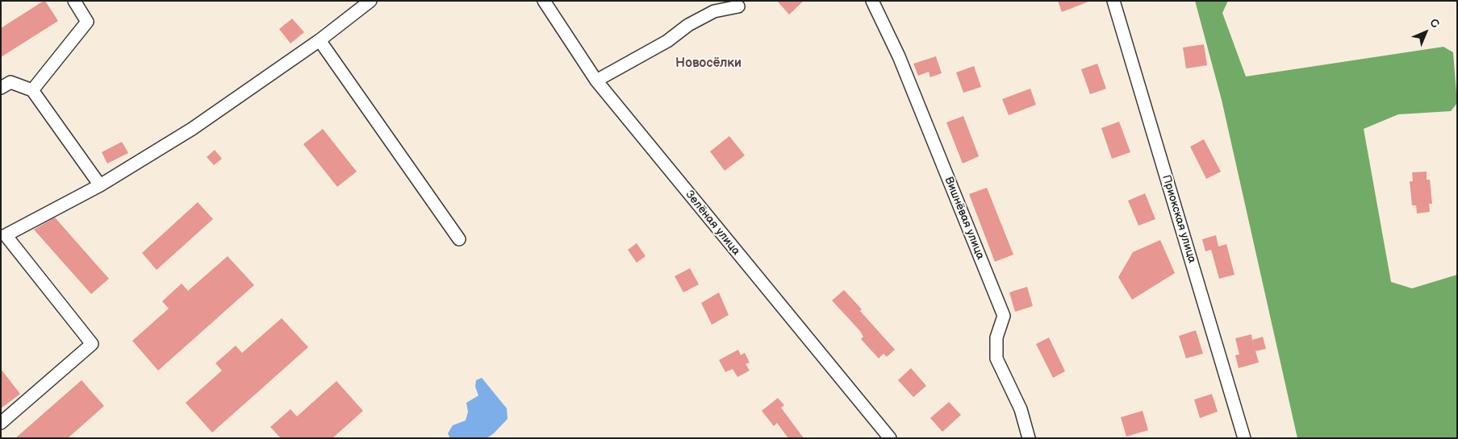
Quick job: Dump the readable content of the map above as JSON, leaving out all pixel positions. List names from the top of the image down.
{
  "streets": {
    "street": ["Вишнёвая улица", "Приокская улица", "Зелёная улица"]
  },
  "districts": ["Новосёлки"],
  "north": "top right"
}
